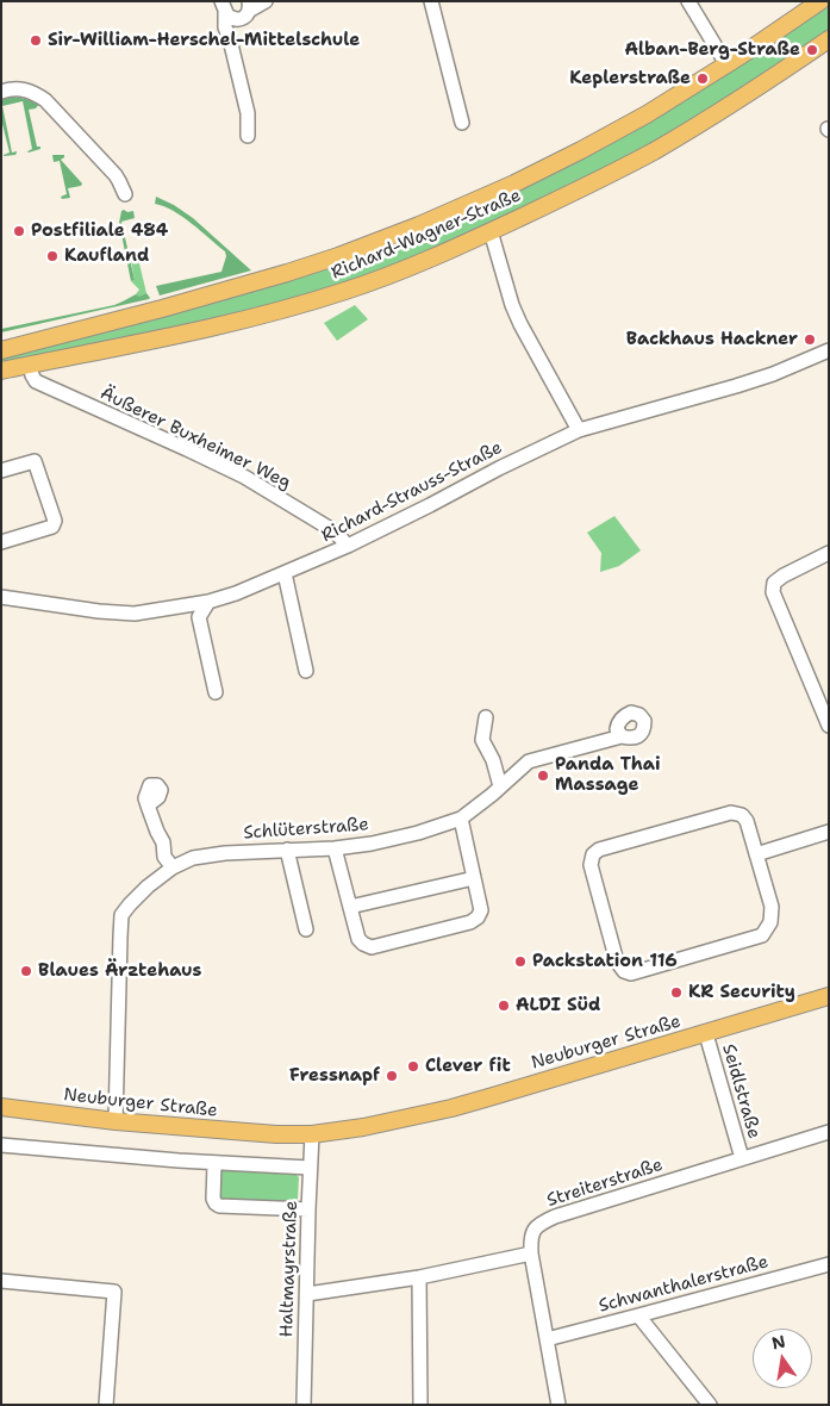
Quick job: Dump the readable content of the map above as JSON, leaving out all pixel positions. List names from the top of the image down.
{
  "streets": {
    "main road": ["Richard-Wagner-Straße", "Neuburger Straße"],
    "street": [
      "Äußerer Buxheimer Weg",
      "Richard-Strauss-Straße",
      "Schlüterstraße",
      "Seidlstraße",
      "Streiterstraße",
      "Haltmayrstraße",
      "Schwanthalerstraße"
    ]
  },
  "crossings": [
    ["Richard-Wagner-Straße", "Äußerer Buxheimer Weg"],
    ["Äußerer Buxheimer Weg", "Richard-Strauss-Straße"],
    ["Schlüterstraße", "Neuburger Straße"],
    ["Neuburger Straße", "Seidlstraße"],
    ["Neuburger Straße", "Haltmayrstraße"],
    ["Seidlstraße", "Streiterstraße"]
  ],
  "places": [
    "Sir-William-Herschel-Mittelschule",
    "Alban-Berg-Straße",
    "Keplerstraße",
    "Postfiliale 484",
    "Kaufland",
    "Backhaus Hackner",
    "Panda Thai Massage",
    "Packstation 116",
    "Blaues Ärztehaus",
    "KR Security",
    "ALDI Süd",
    "Clever fit",
    "Fressnapf"
  ],
  "north": "top"
}
